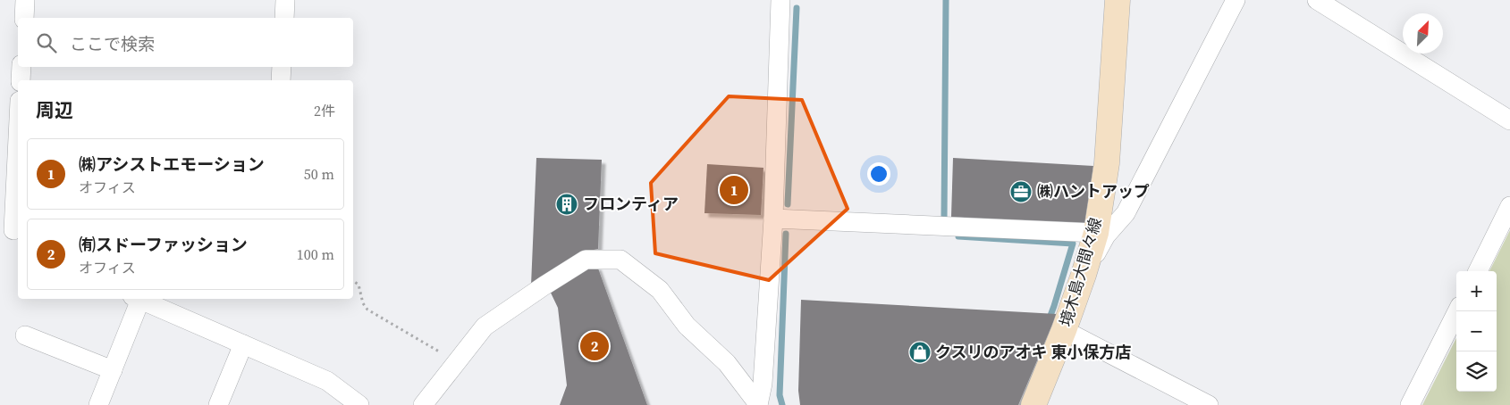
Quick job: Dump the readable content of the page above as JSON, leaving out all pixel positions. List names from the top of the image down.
{
  "streets": {
    "main road": ["境木島大間々線"]
  },
  "places": {
    "office": ["㈱ハントアップ"],
    "building": ["フロンティア"],
    "shop": ["クスリのアオキ 東小保方店"]
  },
  "north": "top right",
  "page": {
    "search": "ここで検索",
    "heading": ["周辺", "2件"],
    "list": [
      {
        "mark": "1",
        "name": "㈱アシストエモーション",
        "note": "オフィス",
        "value": "50 m"
      },
      {
        "mark": "2",
        "name": "㈲スドーファッション",
        "note": "オフィス",
        "value": "100 m"
      }
    ],
    "pins": ["1", "2"],
    "map_buttons": ["+", "−"]
  }
}
